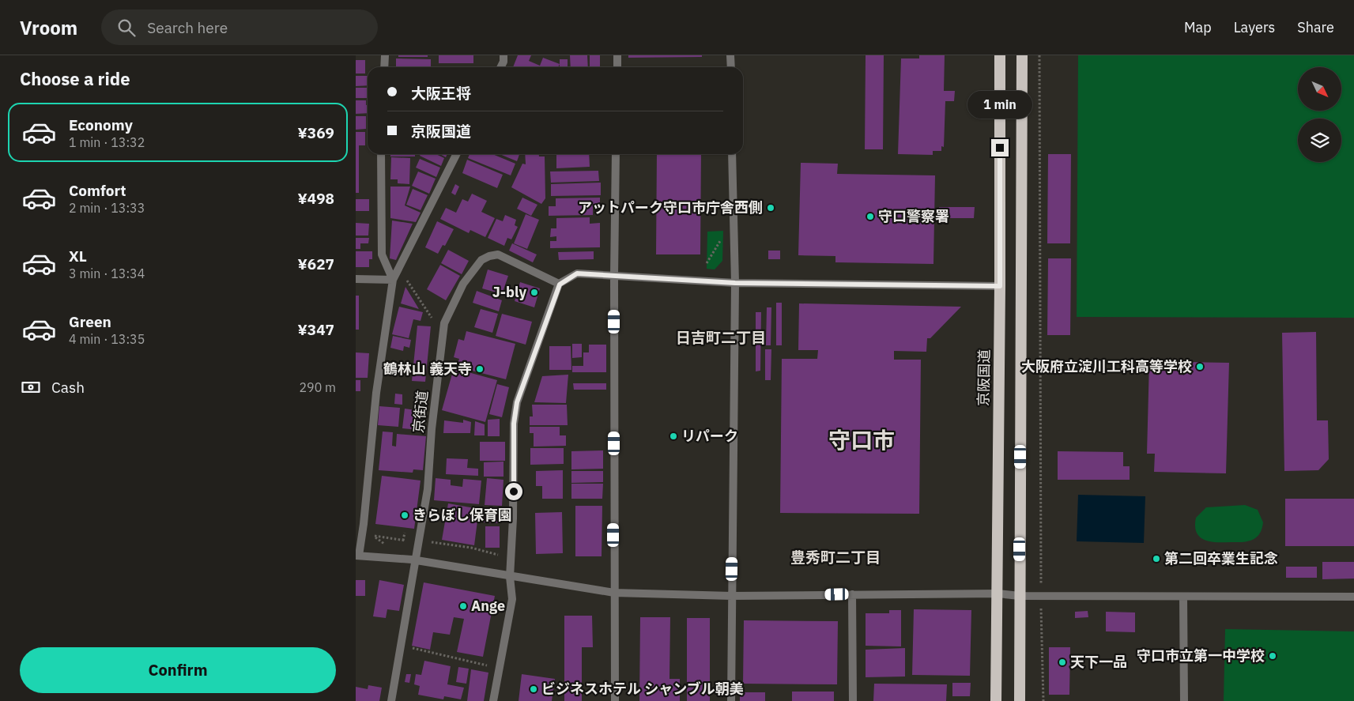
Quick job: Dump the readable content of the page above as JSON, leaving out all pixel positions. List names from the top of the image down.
{
  "streets": {
    "highway": ["京阪国道"],
    "street": ["京街道"]
  },
  "districts": ["日吉町二丁目", "守口市", "豊秀町二丁目"],
  "places": [
    "アットパーク守口市庁舎西側",
    "守口警察署",
    "J-bly",
    "大阪府立淀川工科高等学校",
    "鶴林山 義天寺",
    "リパーク",
    "きらぼし保育園",
    "第二回卒業生記念",
    "Ange",
    "守口市立第一中学校",
    "天下一品",
    "ビジネスホテル シャンブル朝美"
  ],
  "north": "bottom right",
  "page": {
    "header": "Vroom",
    "search": "Search here",
    "nav": ["Map", "Layers", "Share"],
    "heading": "Choose a ride",
    "banner": ["大阪王将", "京阪国道"],
    "bubble": "1 min",
    "list": [
      {
        "name": "Economy",
        "note": "1 min · 13:32",
        "value": "¥369"
      },
      {
        "name": "Comfort",
        "note": "2 min · 13:33",
        "value": "¥498"
      },
      {
        "name": "XL",
        "note": "3 min · 13:34",
        "value": "¥627"
      },
      {
        "name": "Green",
        "note": "4 min · 13:35",
        "value": "¥347"
      }
    ],
    "pay": ["Cash", "290 m"],
    "buttons": "Confirm"
  }
}
